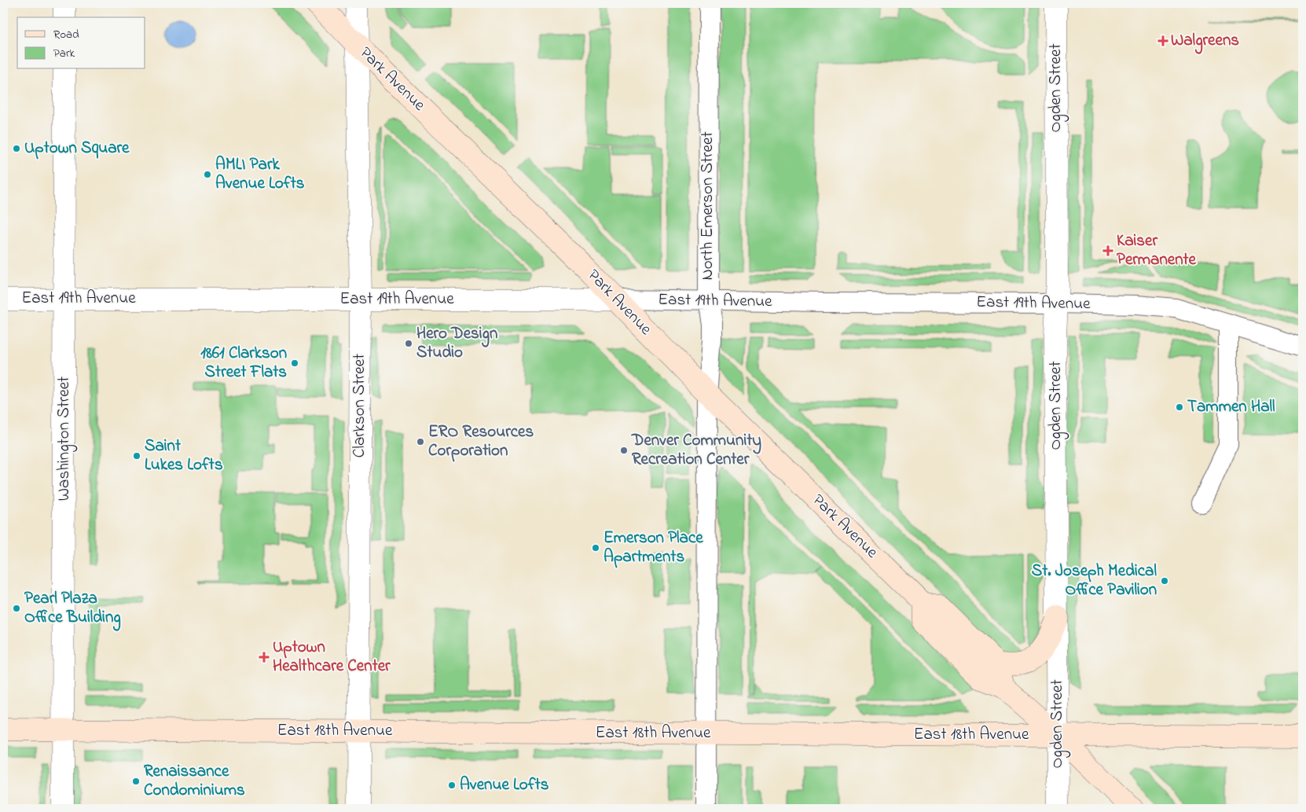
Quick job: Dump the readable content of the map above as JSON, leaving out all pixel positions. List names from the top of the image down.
{
  "streets": {
    "main road": ["Park Avenue", "East 18th Avenue"],
    "street": [
      "Ogden Street",
      "North Emerson Street",
      "East 19th Avenue",
      "Clarkson Street",
      "Washington Street"
    ]
  },
  "crossings": [
    ["Park Avenue", "North Emerson Street"],
    ["Park Avenue", "East 19th Avenue"],
    ["Park Avenue", "Clarkson Street"],
    ["Ogden Street", "East 19th Avenue"],
    ["Ogden Street", "East 18th Avenue"],
    ["North Emerson Street", "East 19th Avenue"],
    ["North Emerson Street", "East 18th Avenue"],
    ["East 19th Avenue", "Clarkson Street"],
    ["East 19th Avenue", "Washington Street"],
    ["Clarkson Street", "East 18th Avenue"],
    ["Washington Street", "East 18th Avenue"]
  ],
  "places": {
    "health": ["Walgreens", "Kaiser Permanente", "Uptown Healthcare Center"],
    "other": [
      "Uptown Square",
      "AMLI Park Avenue Lofts",
      "Hero Design Studio",
      "1861 Clarkson Street Flats",
      "Tammen Hall",
      "ERO Resources Corporation",
      "Denver Community Recreation Center",
      "Saint Lukes Lofts",
      "Emerson Place Apartments",
      "St. Joseph Medical Office Pavilion",
      "Pearl Plaza Office Building",
      "Renaissance Condominiums",
      "Avenue Lofts"
    ]
  },
  "legend": ["Road", "Park"]
}
